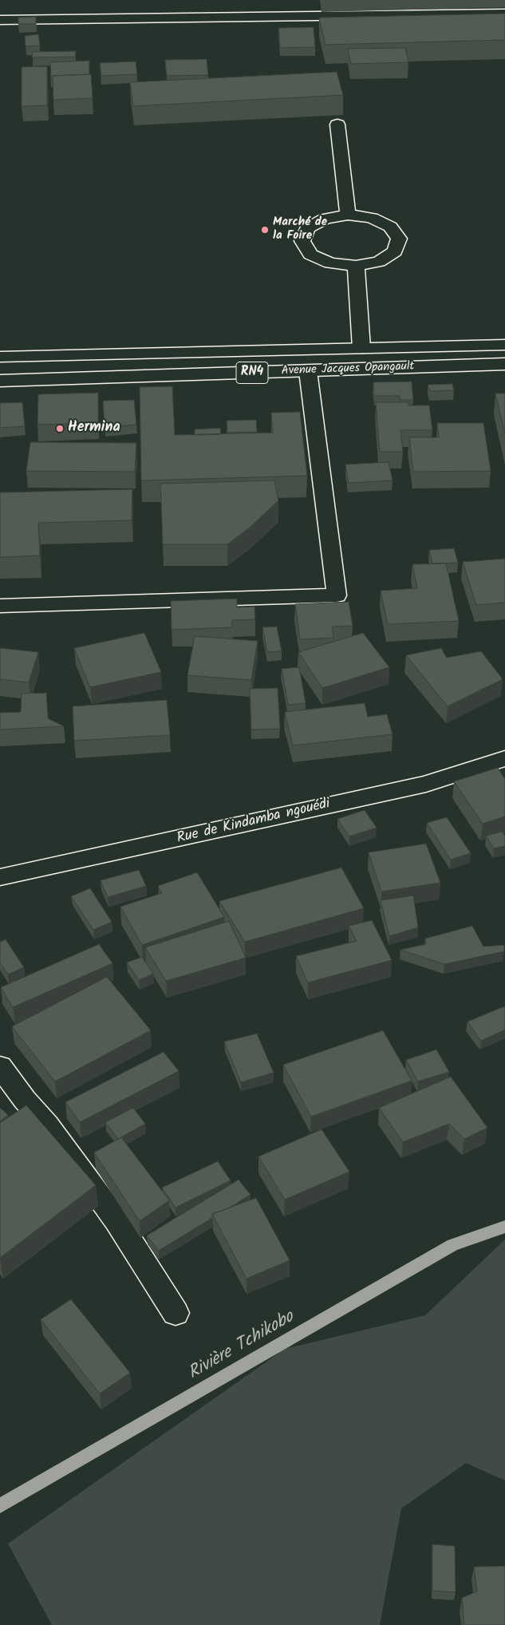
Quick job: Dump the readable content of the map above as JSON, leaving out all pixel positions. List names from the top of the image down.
{
  "streets": {
    "main road": ["Avenue Jacques Opangault", "RN4", "Rue de Kindamba ngouédi"]
  },
  "water": ["Rivière Tchikobo"],
  "places": ["Marché de la Foire", "Hermina"]
}
